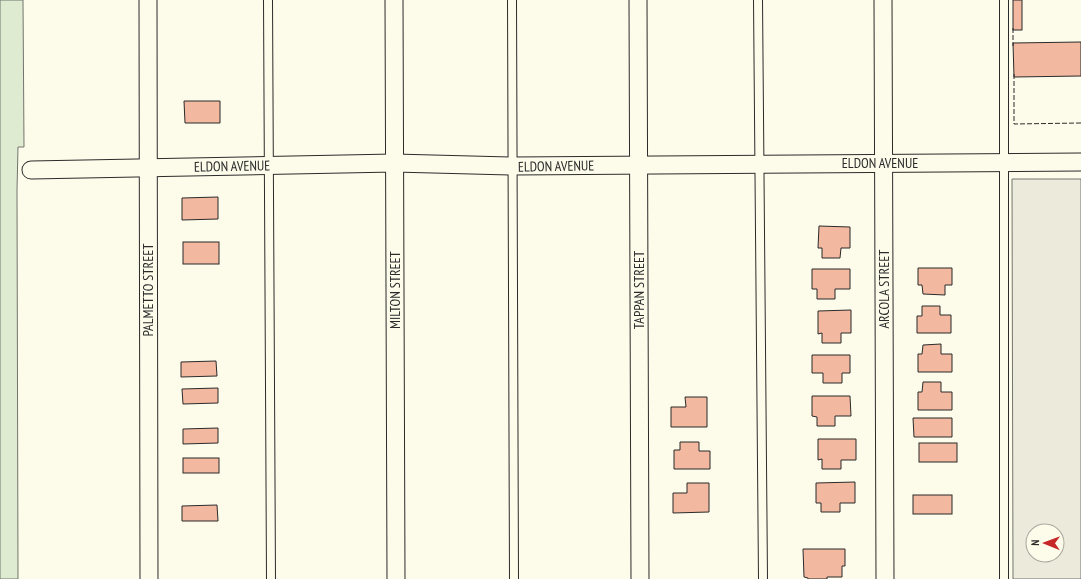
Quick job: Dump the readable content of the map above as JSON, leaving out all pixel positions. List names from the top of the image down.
{
  "streets": {
    "street": [
      "ELDON AVENUE",
      "ARCOLA STREET",
      "PALMETTO STREET",
      "MILTON STREET",
      "TAPPAN STREET"
    ]
  },
  "crossings": [
    ["ELDON AVENUE", "ARCOLA STREET"],
    ["ELDON AVENUE", "PALMETTO STREET"],
    ["ELDON AVENUE", "MILTON STREET"],
    ["ELDON AVENUE", "TAPPAN STREET"]
  ],
  "north": "left"
}
